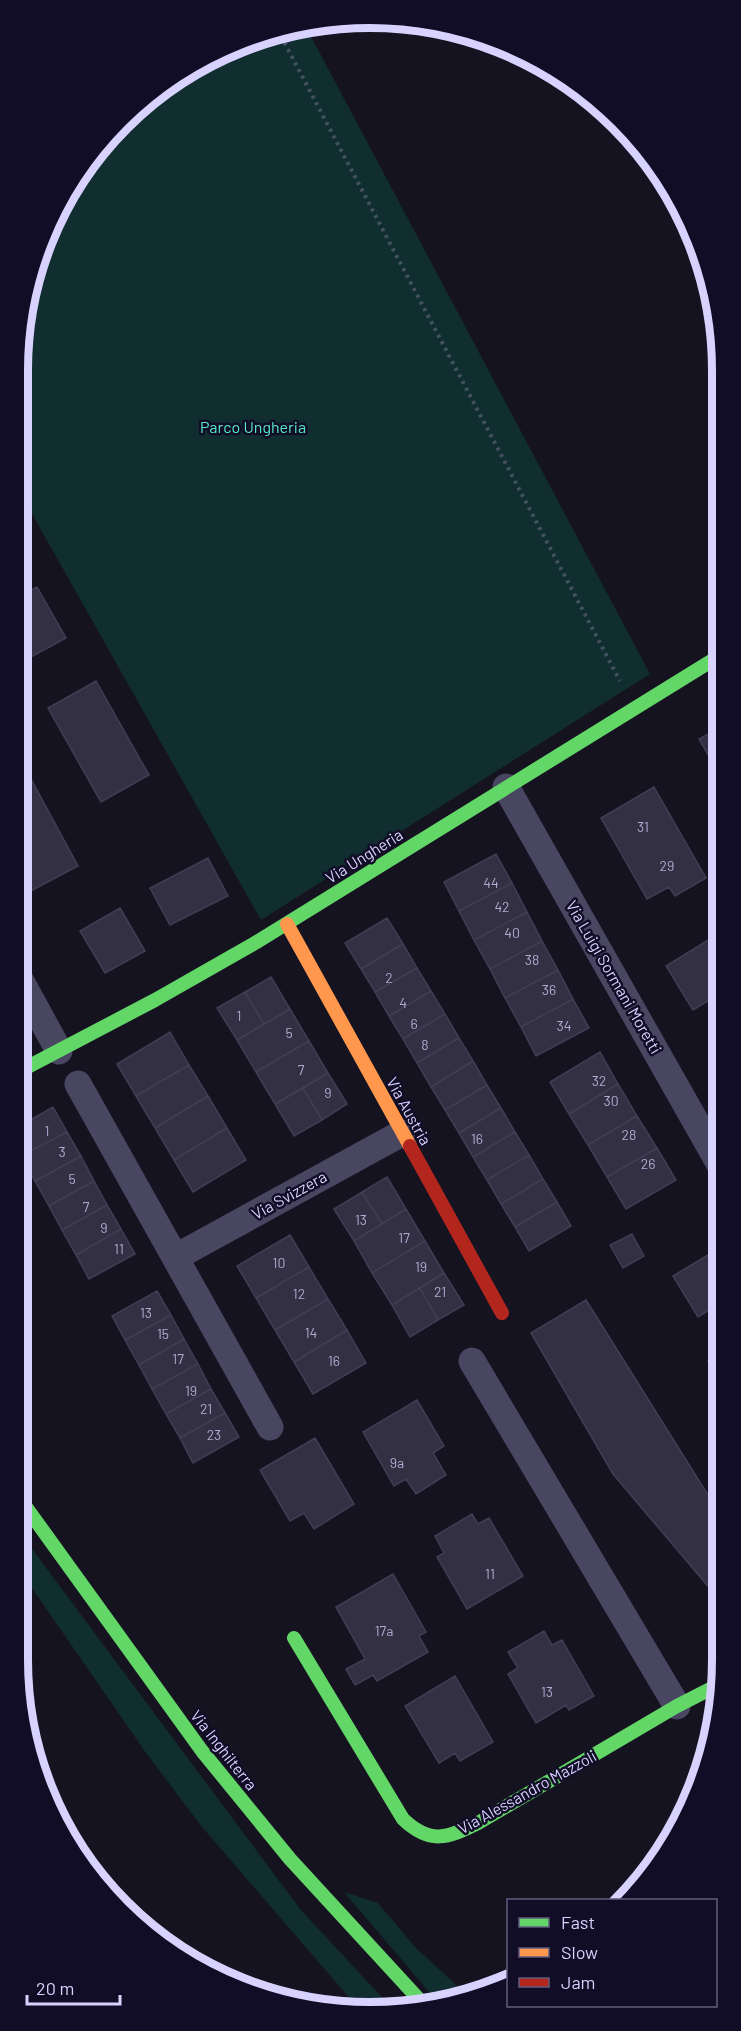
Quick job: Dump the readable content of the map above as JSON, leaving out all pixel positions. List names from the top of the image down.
{
  "streets": {
    "street": [
      "Via Ungheria",
      "Via Luigi Sormani Moretti",
      "Via Austria",
      "Via Svizzera",
      "Via Inghilterra",
      "Via Alessandro Mazzoli"
    ]
  },
  "crossings": [
    ["Via Ungheria", "Via Luigi Sormani Moretti"],
    ["Via Ungheria", "Via Austria"],
    ["Via Austria", "Via Svizzera"]
  ],
  "parks": ["Parco Ungheria"],
  "house_numbers": [
    "31",
    "29",
    "44",
    "42",
    "40",
    "38",
    "2",
    "36",
    "4",
    "1",
    "6",
    "34",
    "5",
    "8",
    "7",
    "32",
    "9",
    "30",
    "1",
    "28",
    "16",
    "3",
    "26",
    "5",
    "7",
    "13",
    "9",
    "17",
    "11",
    "10",
    "19",
    "21",
    "12",
    "13",
    "14",
    "15",
    "17",
    "16",
    "19",
    "21",
    "23",
    "9a",
    "11",
    "17a",
    "13"
  ],
  "legend": ["Fast", "Slow", "Jam"],
  "scale_bar": "20 m"
}
